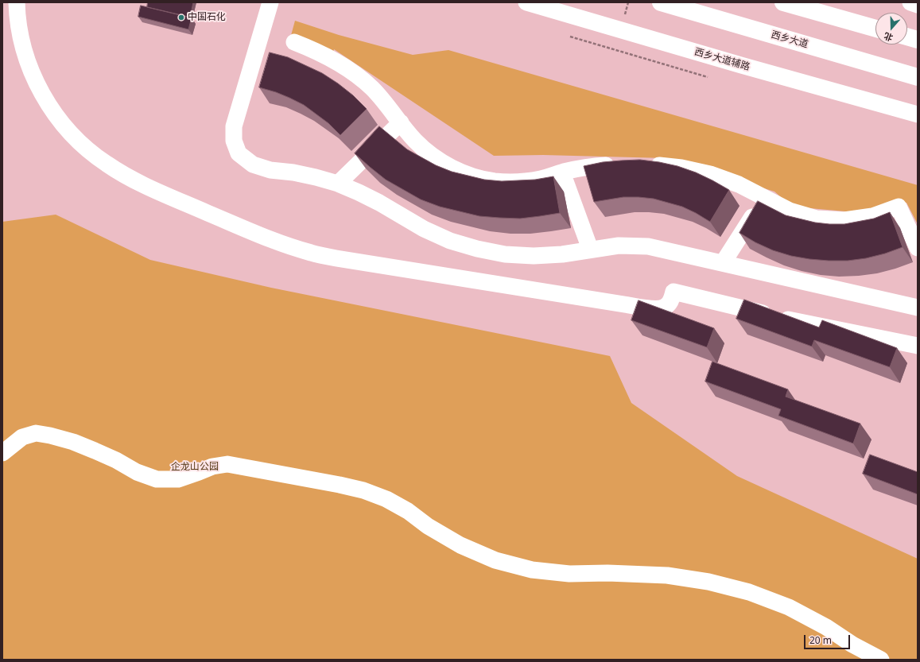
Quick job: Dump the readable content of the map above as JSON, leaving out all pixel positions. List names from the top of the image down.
{
  "streets": {
    "main road": ["西乡大道"],
    "street": ["西乡大道辅路"]
  },
  "parks": ["企龙山公园"],
  "places": ["中国石化"],
  "scale_bar": "20 m",
  "north": "bottom"
}
